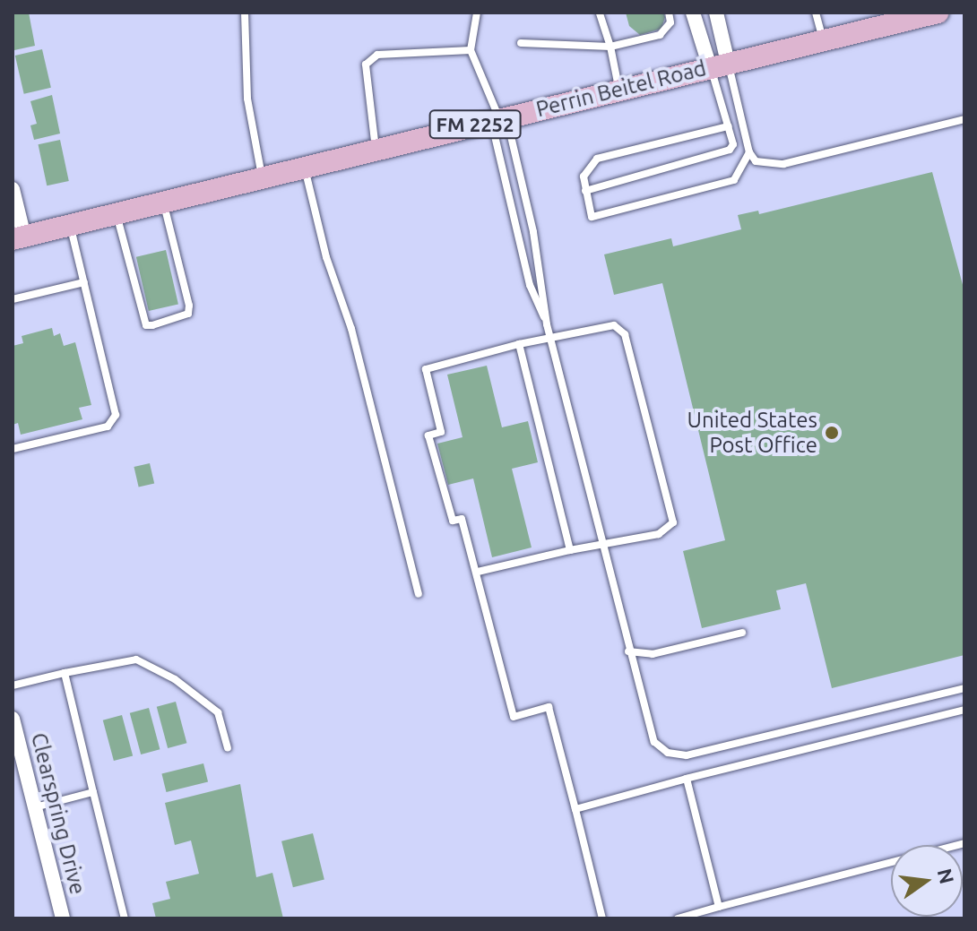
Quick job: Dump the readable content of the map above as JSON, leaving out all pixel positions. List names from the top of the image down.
{
  "streets": {
    "main road": ["Perrin Beitel Road", "FM 2252"],
    "street": ["Clearspring Drive"]
  },
  "places": ["United States Post Office"],
  "north": "right"
}
